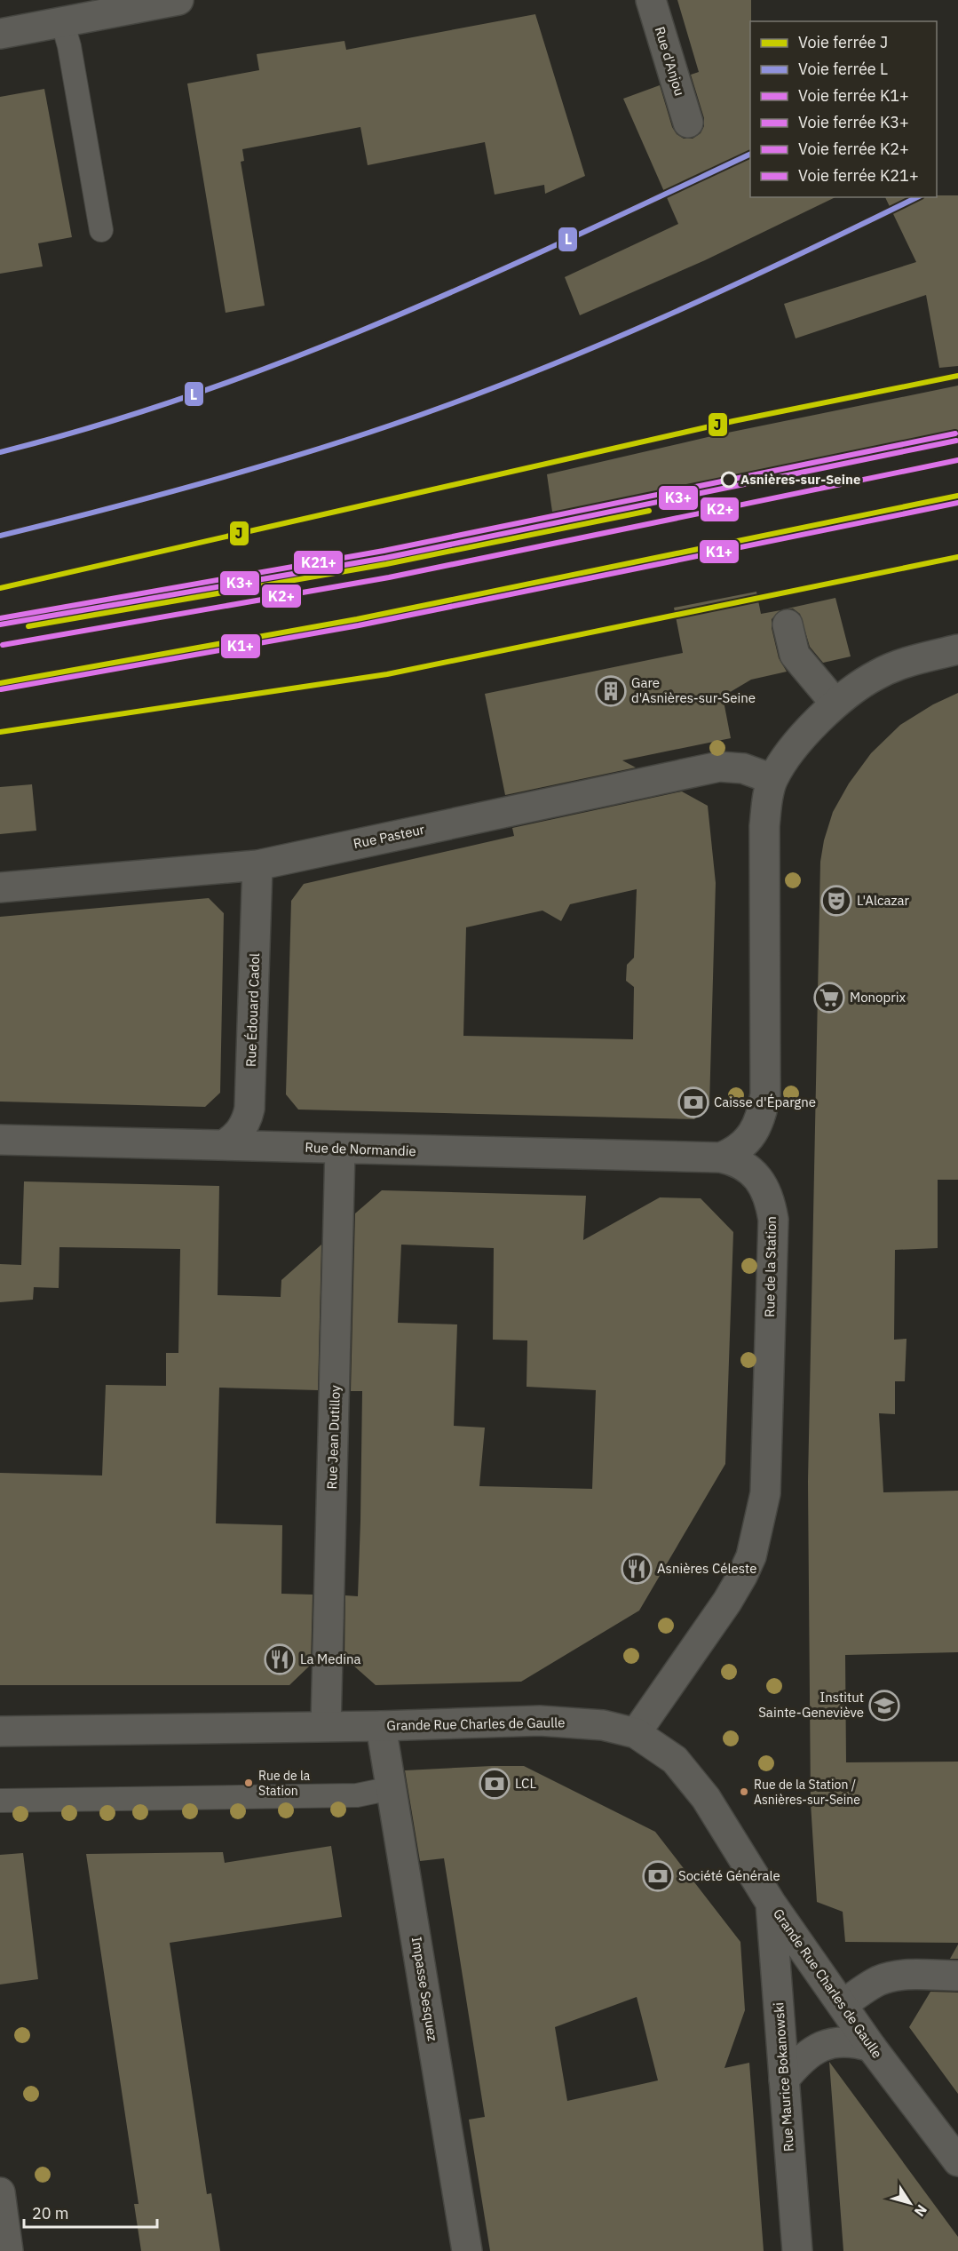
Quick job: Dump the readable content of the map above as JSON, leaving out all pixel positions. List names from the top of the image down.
{
  "streets": {
    "street": [
      "Rue d'Anjou",
      "Rue Pasteur",
      "Rue Édouard Cadol",
      "Rue de Normandie",
      "Rue de la Station",
      "Rue Jean Dutilloy",
      "Grande Rue Charles de Gaulle",
      "Impasse Sesquez",
      "Rue Maurice Bokanowski"
    ]
  },
  "crossings": [
    ["Rue Pasteur", "Rue Édouard Cadol"],
    ["Rue Édouard Cadol", "Rue de Normandie"],
    ["Rue de Normandie", "Rue de la Station"],
    ["Rue de Normandie", "Rue Jean Dutilloy"],
    ["Rue de la Station", "Grande Rue Charles de Gaulle"],
    ["Rue Jean Dutilloy", "Grande Rue Charles de Gaulle"],
    ["Grande Rue Charles de Gaulle", "Impasse Sesquez"],
    ["Grande Rue Charles de Gaulle", "Rue Maurice Bokanowski"]
  ],
  "places": {
    "other": ["Asnières-sur-Seine", "Rue de la Station", "Rue de la Station / Asnières-sur-Seine"],
    "building": ["Gare d'Asnières-sur-Seine"],
    "theatre": ["L'Alcazar"],
    "supermarket": ["Monoprix"],
    "bank": ["Caisse d'Épargne", "LCL", "Société Générale"],
    "restaurant": ["Asnières Céleste", "La Medina"],
    "school or university": ["Institut Sainte-Geneviève"]
  },
  "lines": [
    "rail line L",
    "rail line J",
    "rail line K21+",
    "rail line K3+",
    "rail line K2+",
    "rail line K1+"
  ],
  "legend": [
    "Voie ferrée J",
    "Voie ferrée L",
    "Voie ferrée K1+",
    "Voie ferrée K3+",
    "Voie ferrée K2+",
    "Voie ferrée K21+"
  ],
  "scale_bar": "20 m",
  "north": "bottom right"
}
